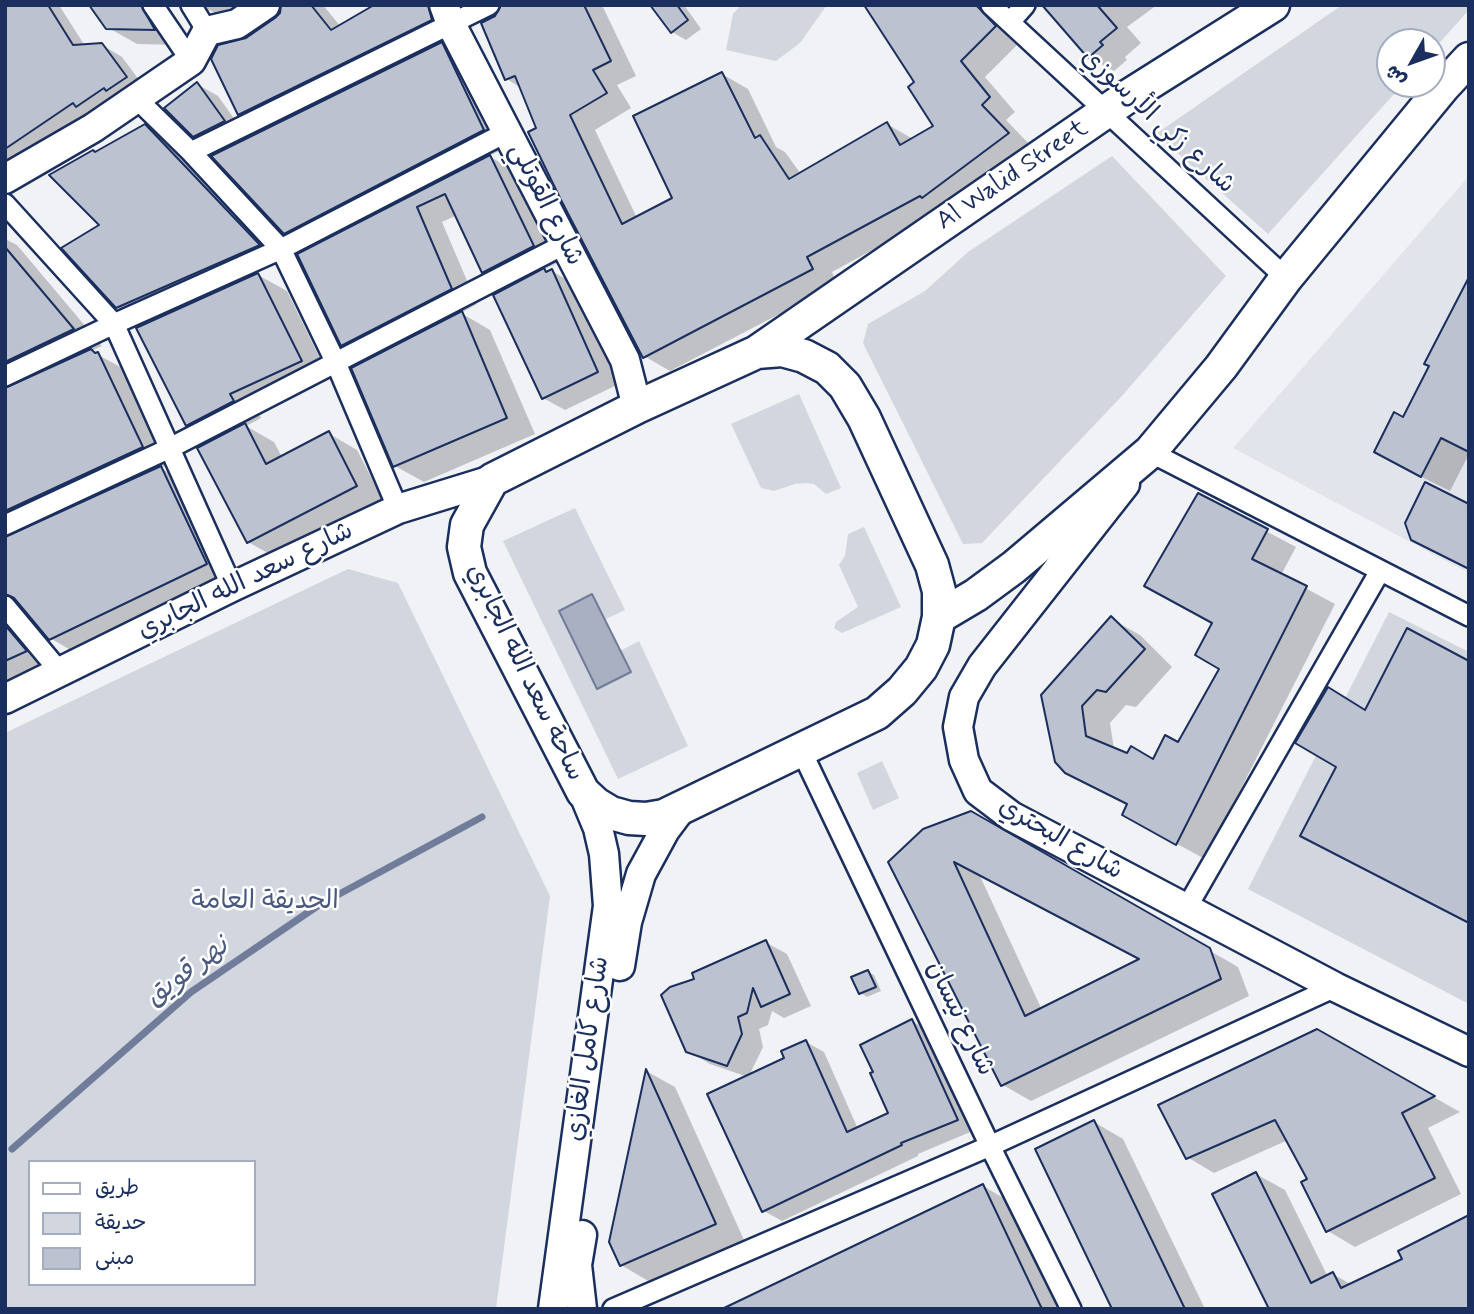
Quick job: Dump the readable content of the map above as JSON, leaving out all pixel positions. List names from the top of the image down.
{
  "streets": {
    "main road": [
      "Al Walid Street",
      "شارع القوتلي",
      "شارع سعد الله الجابري",
      "ساحة سعد الله الجابري",
      "شارع البحتري",
      "شارع كامل الغازي"
    ],
    "street": ["شارع زكي الأرسوزي", "شارع نيسان"]
  },
  "crossings": [
    ["شارع زكي الأرسوزي", "Al Walid Street"],
    ["Al Walid Street", "ساحة سعد الله الجابري"],
    ["شارع القوتلي", "ساحة سعد الله الجابري"],
    ["شارع سعد الله الجابري", "ساحة سعد الله الجابري"],
    ["ساحة سعد الله الجابري", "شارع نيسان"],
    ["ساحة سعد الله الجابري", "شارع كامل الغازي"]
  ],
  "water": ["نهر قويق"],
  "parks": ["الحديقة العامة"],
  "legend": ["طريق", "حديقة", "مبنى"],
  "north": "bottom left"
}
